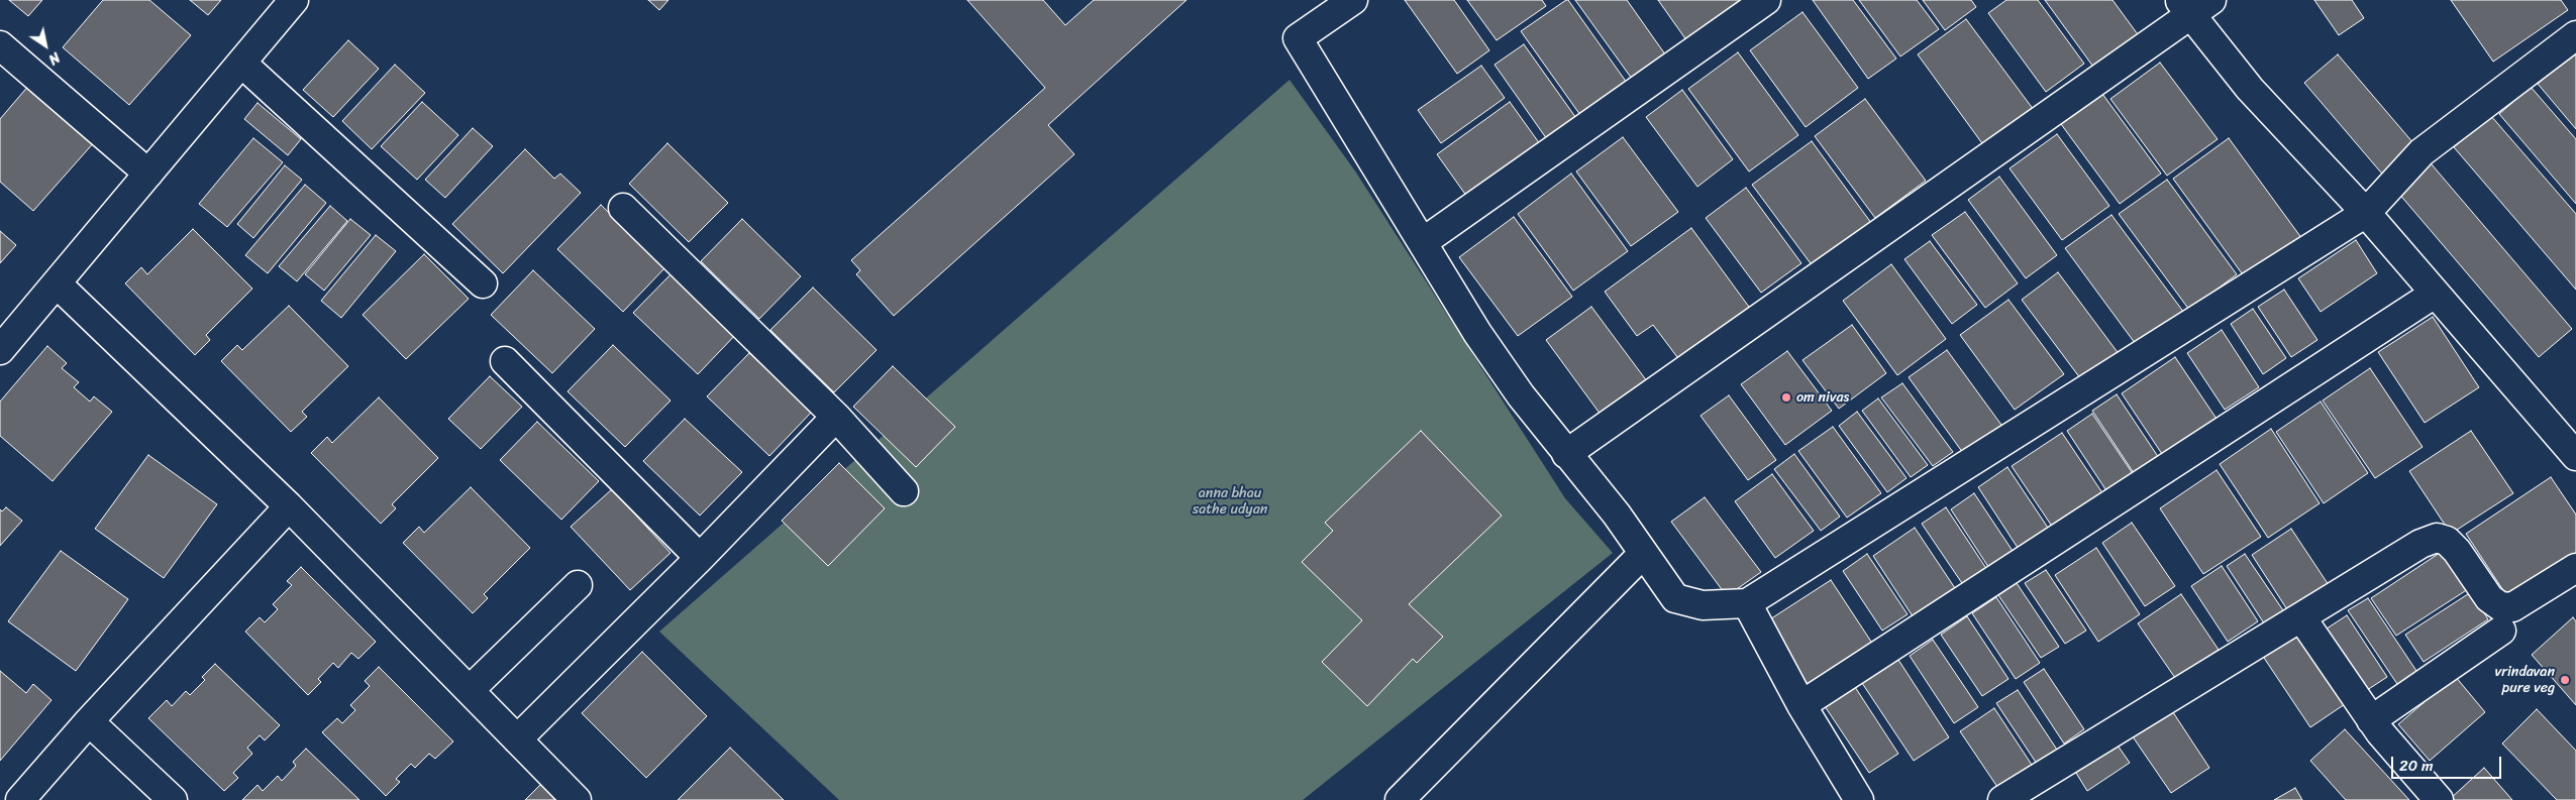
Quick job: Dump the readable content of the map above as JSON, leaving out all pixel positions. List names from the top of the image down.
{
  "parks": ["anna bhau sathe udyan"],
  "places": ["om nivas", "vrindavan pure veg"],
  "scale_bar": "20 m",
  "north": "bottom right"
}
